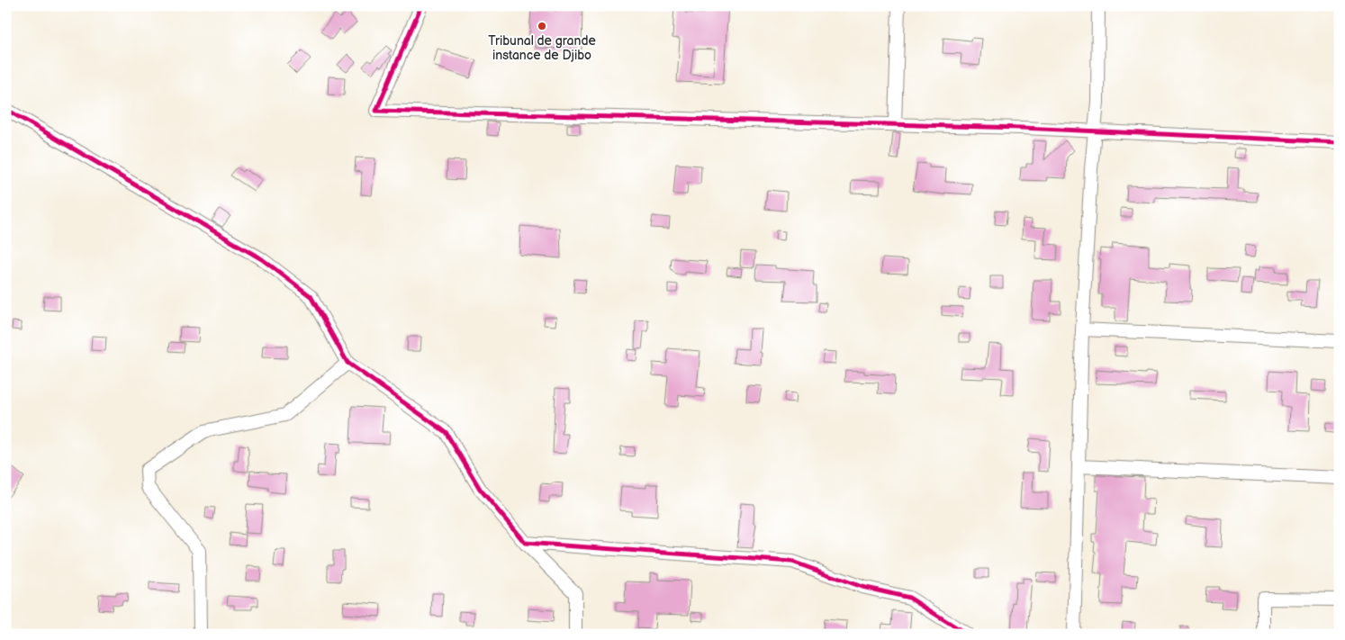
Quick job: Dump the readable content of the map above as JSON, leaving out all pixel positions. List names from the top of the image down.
{
  "places": ["Tribunal de grande instance de Djibo"]
}
